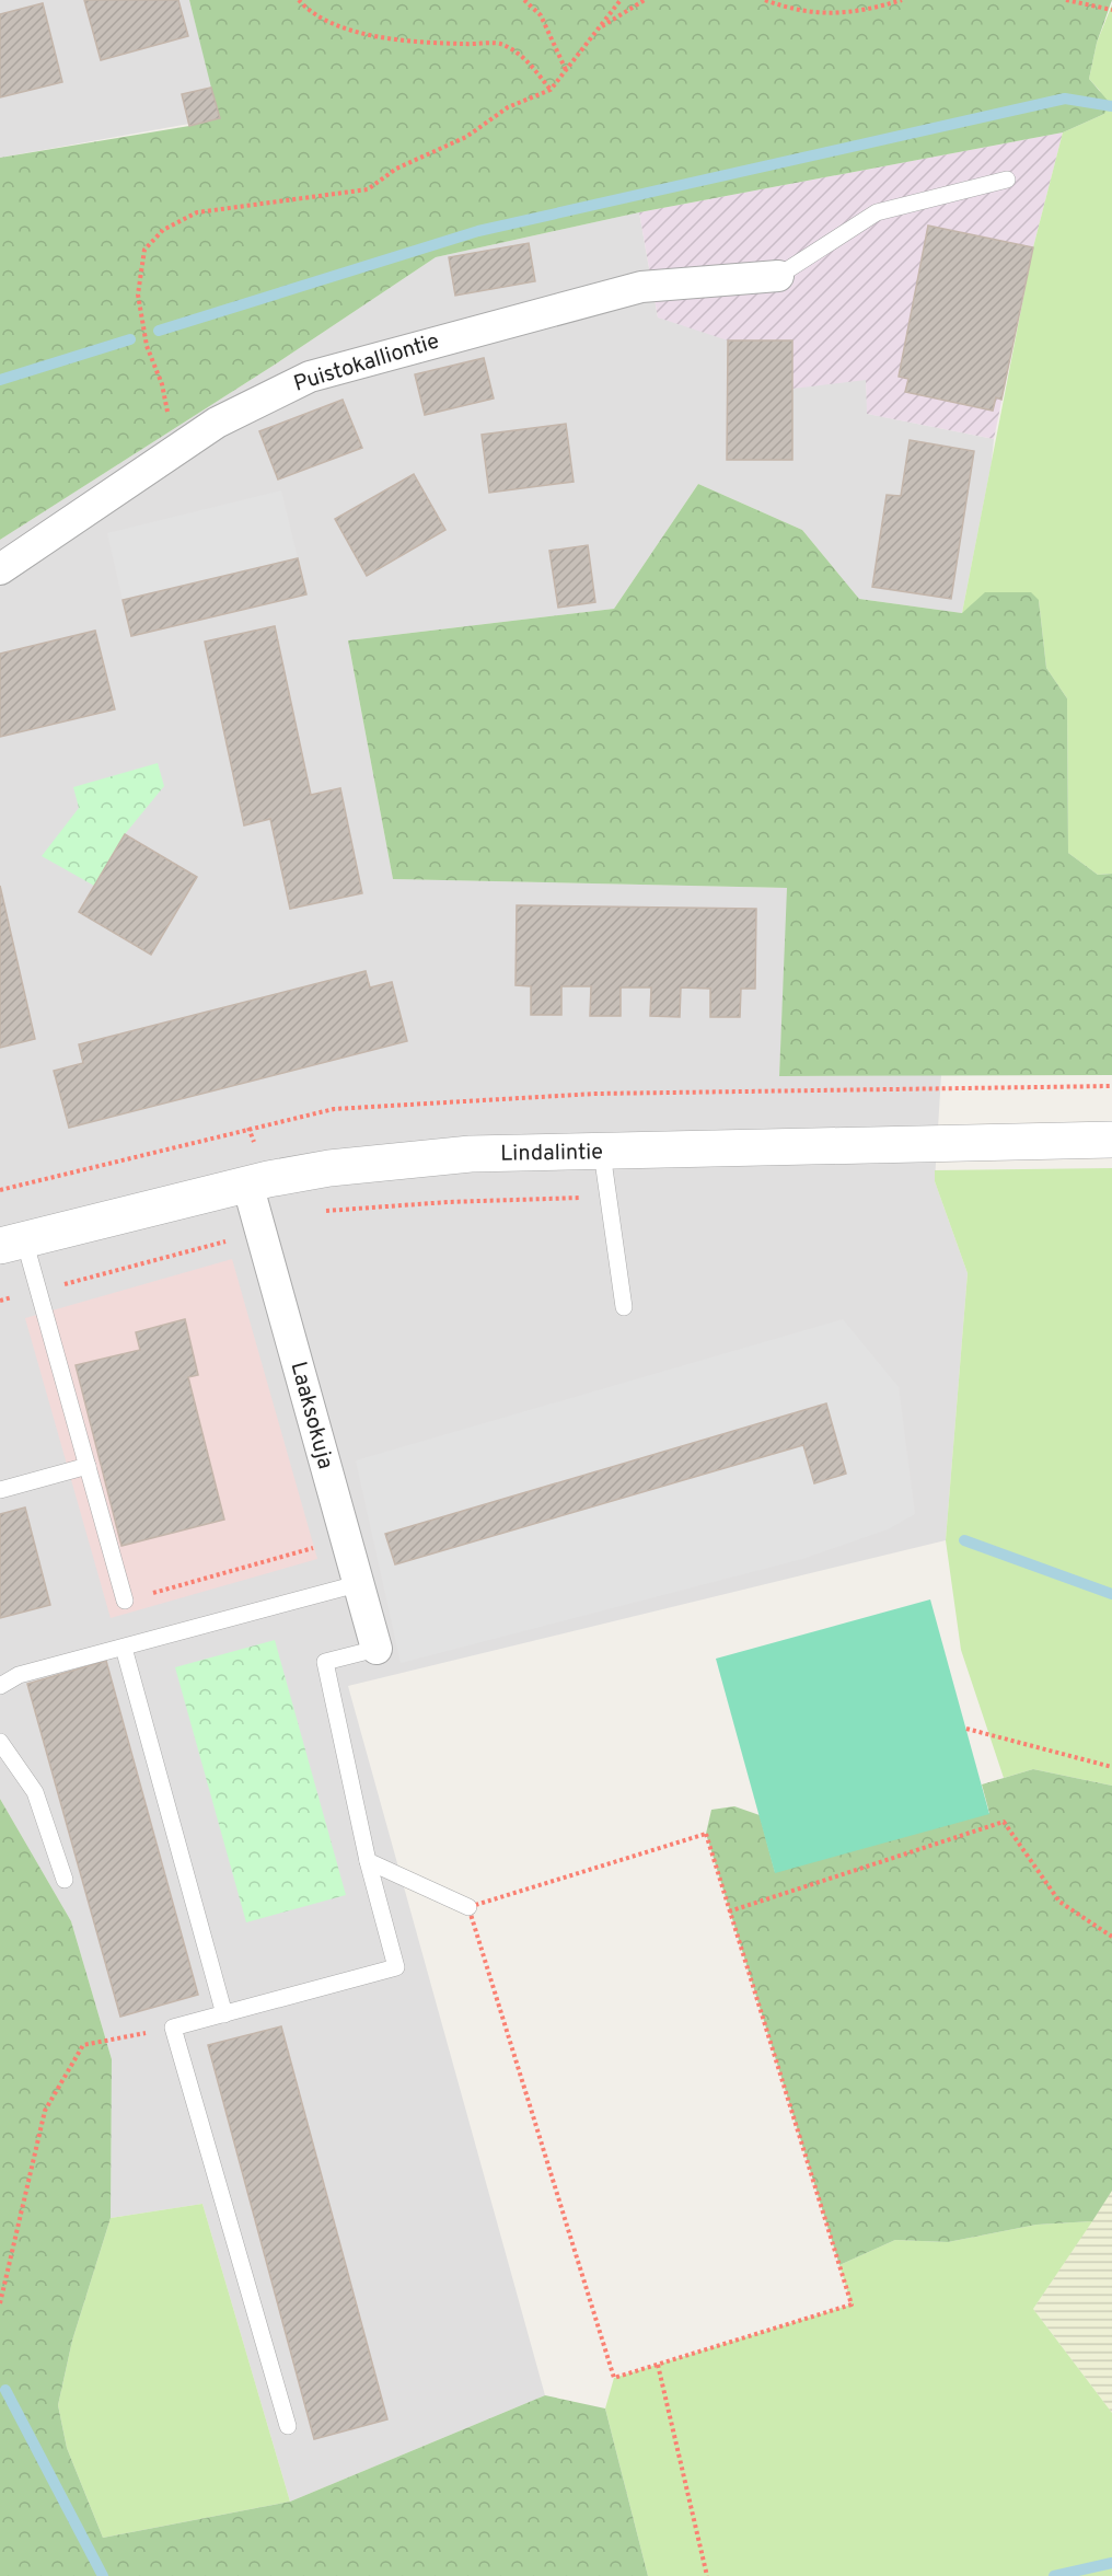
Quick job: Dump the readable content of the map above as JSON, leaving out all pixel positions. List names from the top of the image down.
{
  "streets": {
    "street": ["Puistokalliontie", "Lindalintie", "Laaksokuja"]
  },
  "crossings": [
    ["Lindalintie", "Laaksokuja"]
  ]
}
